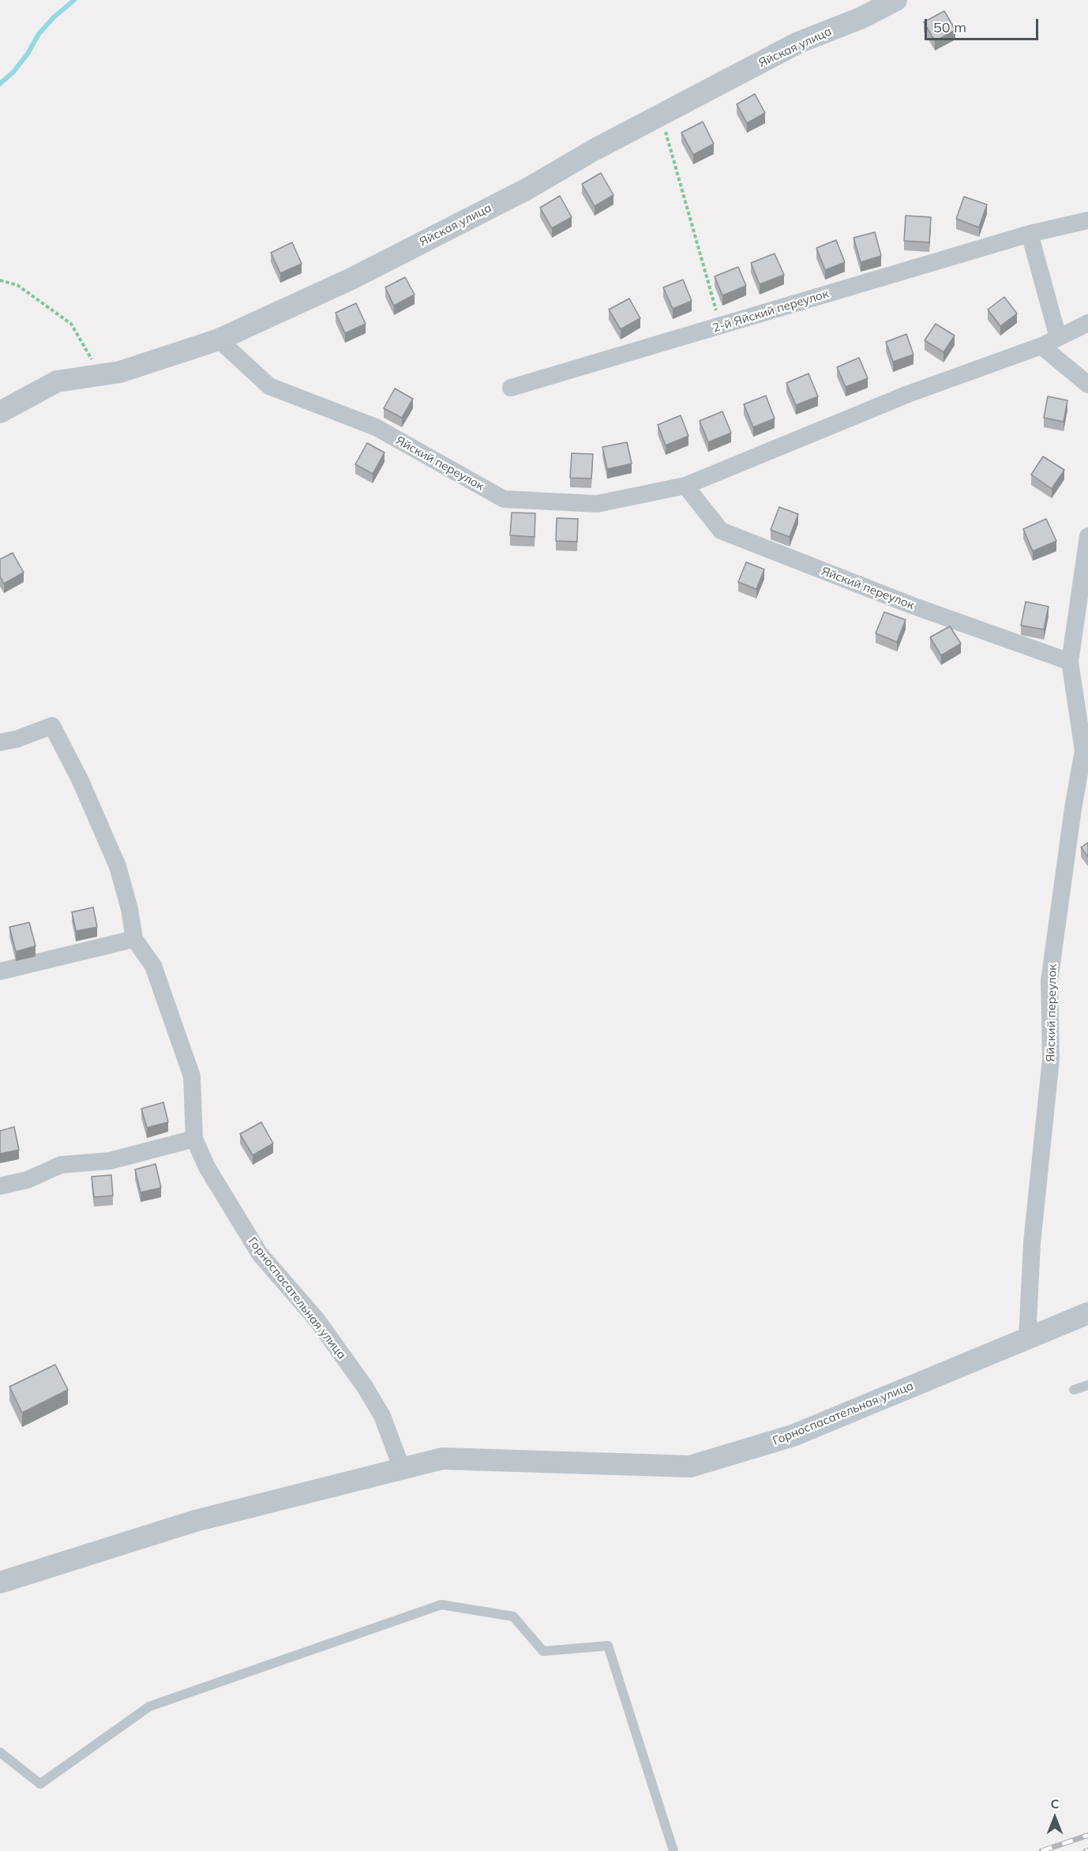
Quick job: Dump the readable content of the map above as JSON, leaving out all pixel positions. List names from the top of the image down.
{
  "streets": {
    "street": [
      "Яйская улица",
      "2-й Яйский переулок",
      "Яйский переулок",
      "Горноспасательная улица"
    ]
  },
  "crossings": [
    ["Яйская улица", "Яйский переулок"],
    ["Яйский переулок", "Горноспасательная улица"]
  ],
  "scale_bar": "50 m",
  "north": "top"
}
